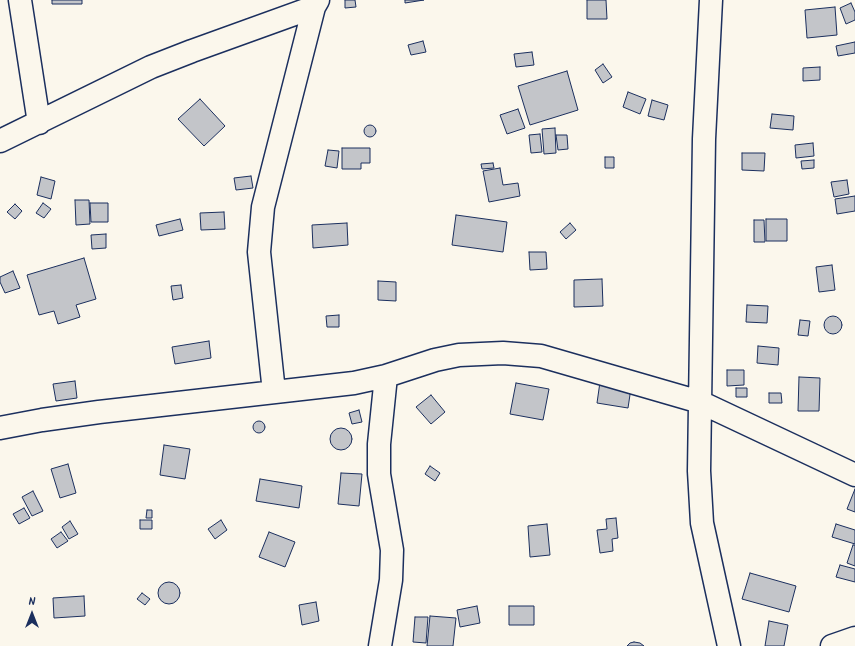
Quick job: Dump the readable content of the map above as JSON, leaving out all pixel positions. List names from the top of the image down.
{
  "north": "top"
}
